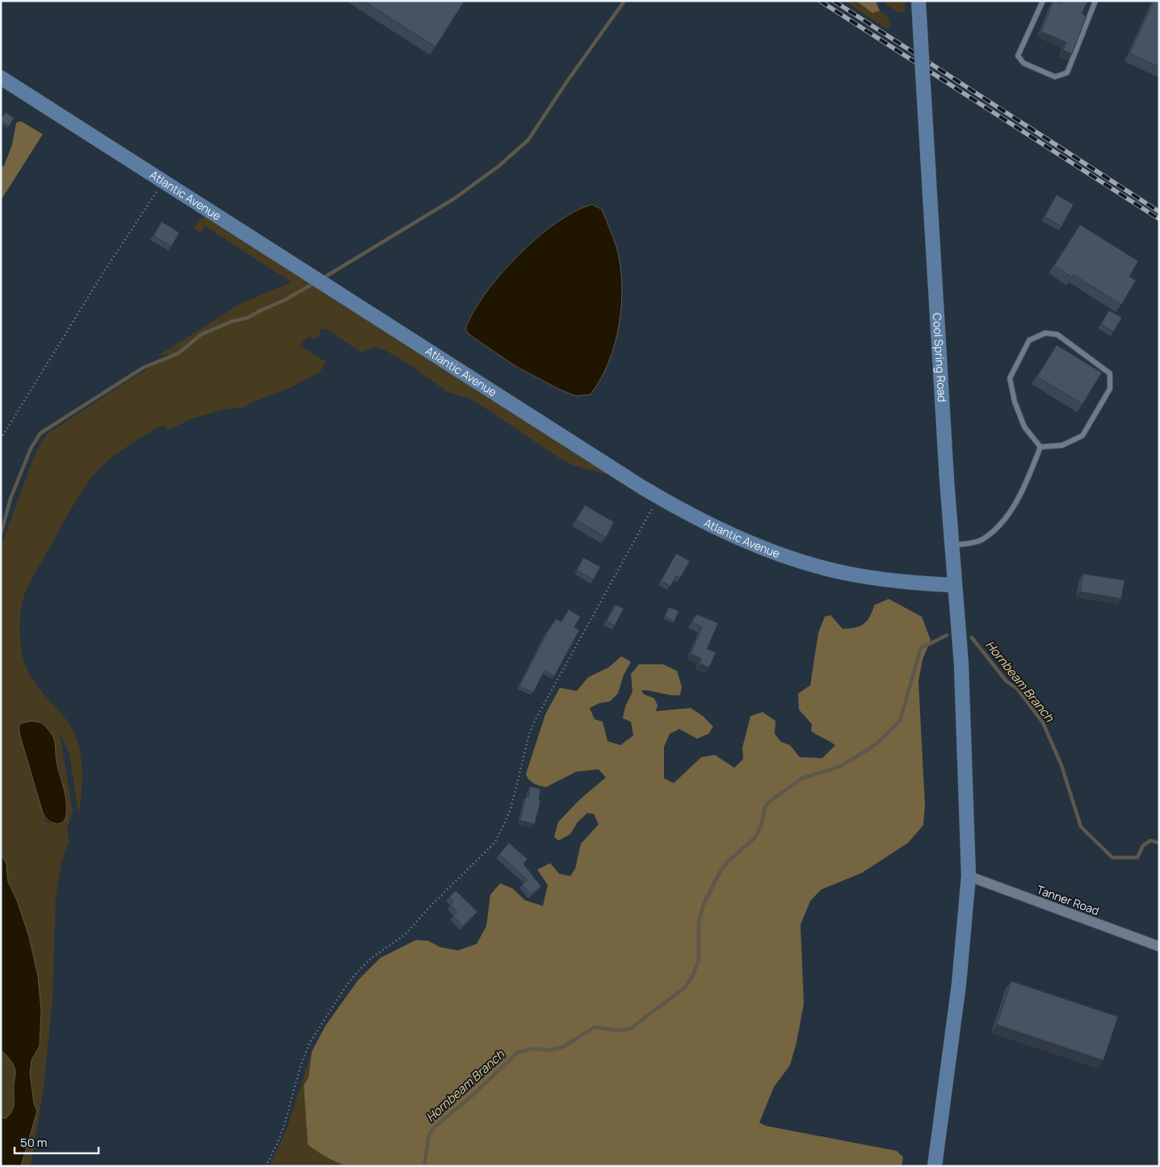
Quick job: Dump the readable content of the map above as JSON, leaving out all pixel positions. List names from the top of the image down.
{
  "streets": {
    "main road": ["Atlantic Avenue", "Cool Spring Road"],
    "street": ["Tanner Road"]
  },
  "crossings": [
    ["Atlantic Avenue", "Cool Spring Road"],
    ["Cool Spring Road", "Tanner Road"]
  ],
  "water": ["Hornbeam Branch"],
  "scale_bar": "50 m"
}
